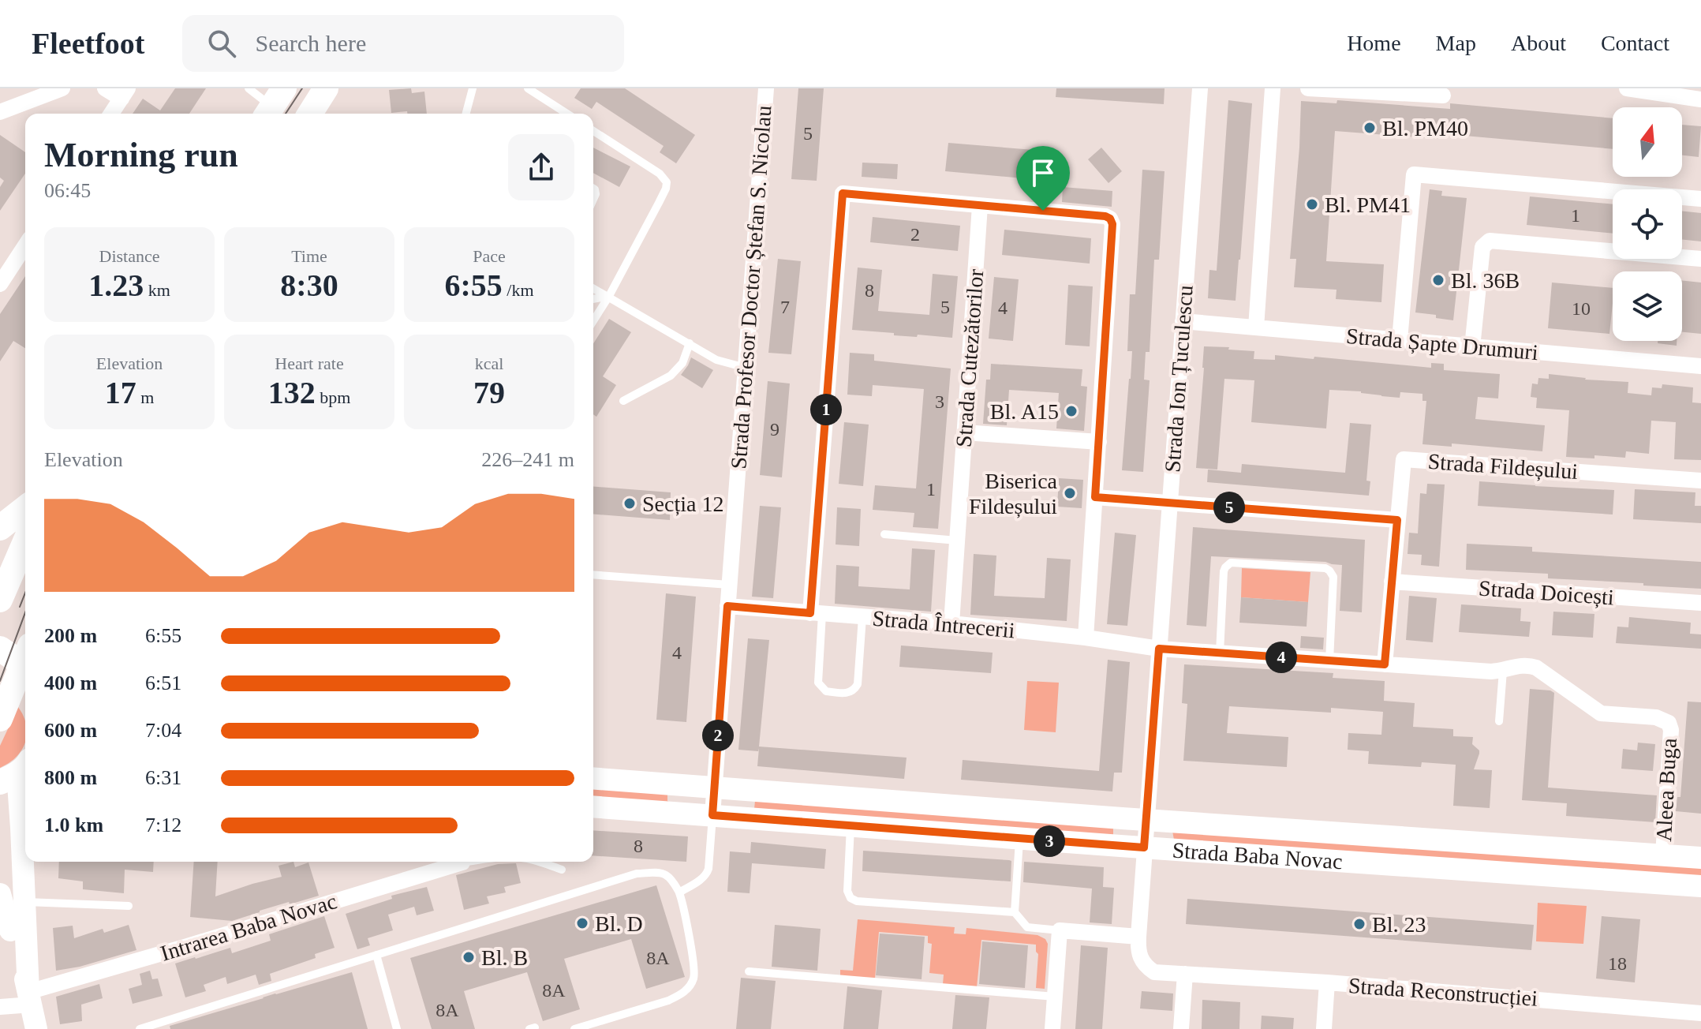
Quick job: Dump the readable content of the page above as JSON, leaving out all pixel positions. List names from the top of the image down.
{
  "streets": {
    "main road": ["Strada Baba Novac"],
    "street": [
      "Strada Profesor Doctor Ștefan S. Nicolau",
      "Strada Șapte Drumuri",
      "Strada Cutezătorilor",
      "Strada Ion Țuculescu",
      "Strada Fildeșului",
      "Strada Doicești",
      "Strada Întrecerii",
      "Aleea Buga",
      "Intrarea Baba Novac",
      "Strada Reconstrucției"
    ]
  },
  "crossings": [
    ["Strada Profesor Doctor Ștefan S. Nicolau", "Strada Întrecerii"],
    ["Strada Profesor Doctor Ștefan S. Nicolau", "Strada Baba Novac"],
    ["Strada Șapte Drumuri", "Strada Ion Țuculescu"],
    ["Strada Cutezătorilor", "Strada Întrecerii"],
    ["Strada Ion Țuculescu", "Strada Întrecerii"],
    ["Strada Ion Țuculescu", "Aleea Buga"],
    ["Strada Ion Țuculescu", "Strada Baba Novac"],
    ["Strada Întrecerii", "Aleea Buga"],
    ["Aleea Buga", "Strada Baba Novac"]
  ],
  "places": [
    "Bl. PM40",
    "Bl. PM41",
    "Bl. 36B",
    "Bl. A15",
    "Biserica Fildeșului",
    "Secția 12",
    "Bl. D",
    "Bl. 23",
    "Bl. B"
  ],
  "house_numbers": [
    "5",
    "1",
    "2",
    "8",
    "7",
    "5",
    "4",
    "10",
    "3",
    "9",
    "1",
    "4",
    "8",
    "8A",
    "18",
    "8A",
    "8A"
  ],
  "north": "top",
  "page": {
    "header": "Fleetfoot",
    "search": "Search here",
    "nav": [
      "Home",
      "Map",
      "About",
      "Contact"
    ],
    "heading": ["Morning run", "06:45"],
    "stats": [
      ["Distance", "1.23 km"],
      ["Time", "8:30"],
      ["Pace", "6:55 /km"],
      ["Elevation", "17 m"],
      ["Heart rate", "132 bpm"],
      ["kcal", "79"]
    ],
    "pins": [
      "1",
      "5",
      "4",
      "2",
      "3"
    ],
    "chart": ["Elevation", "226–241 m"],
    "list": [
      {
        "name": "200 m",
        "note": "6:55"
      },
      {
        "name": "400 m",
        "note": "6:51"
      },
      {
        "name": "600 m",
        "note": "7:04"
      },
      {
        "name": "800 m",
        "note": "6:31"
      },
      {
        "name": "1.0 km",
        "note": "7:12"
      }
    ]
  }
}
